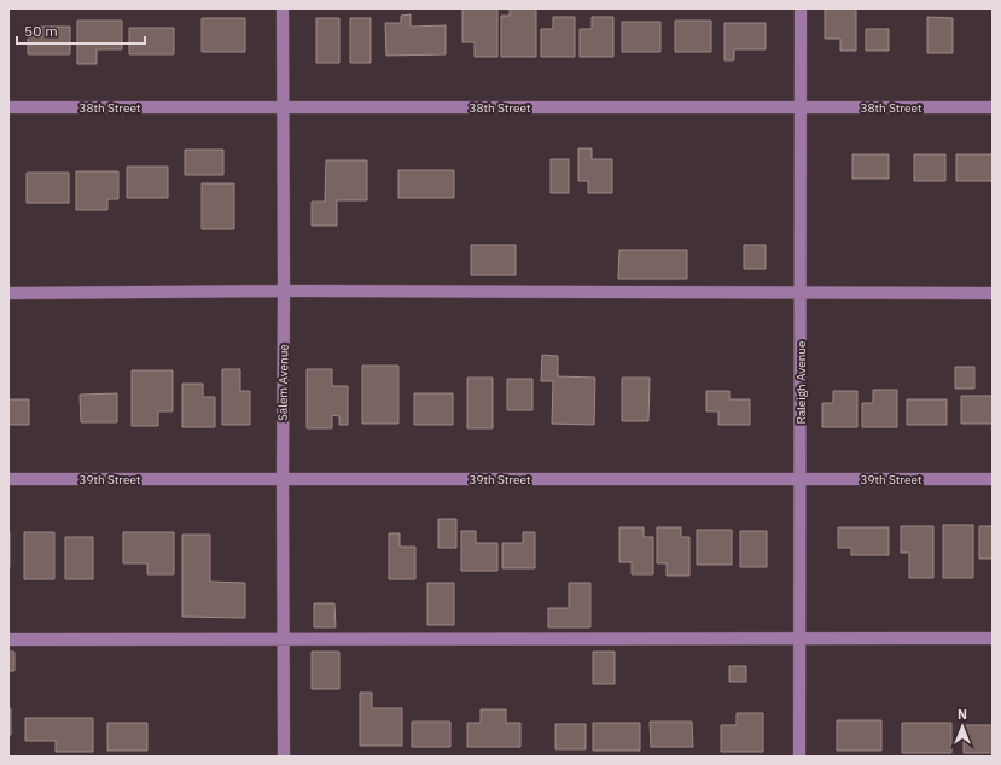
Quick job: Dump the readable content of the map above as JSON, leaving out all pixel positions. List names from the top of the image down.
{
  "streets": {
    "street": [
      "38th Street",
      "Salem Avenue",
      "Raleigh Avenue",
      "39th Street"
    ]
  },
  "crossings": [
    ["38th Street", "Salem Avenue"],
    ["38th Street", "Raleigh Avenue"],
    ["Salem Avenue", "39th Street"],
    ["Raleigh Avenue", "39th Street"]
  ],
  "scale_bar": "50 m",
  "north": "top"
}
